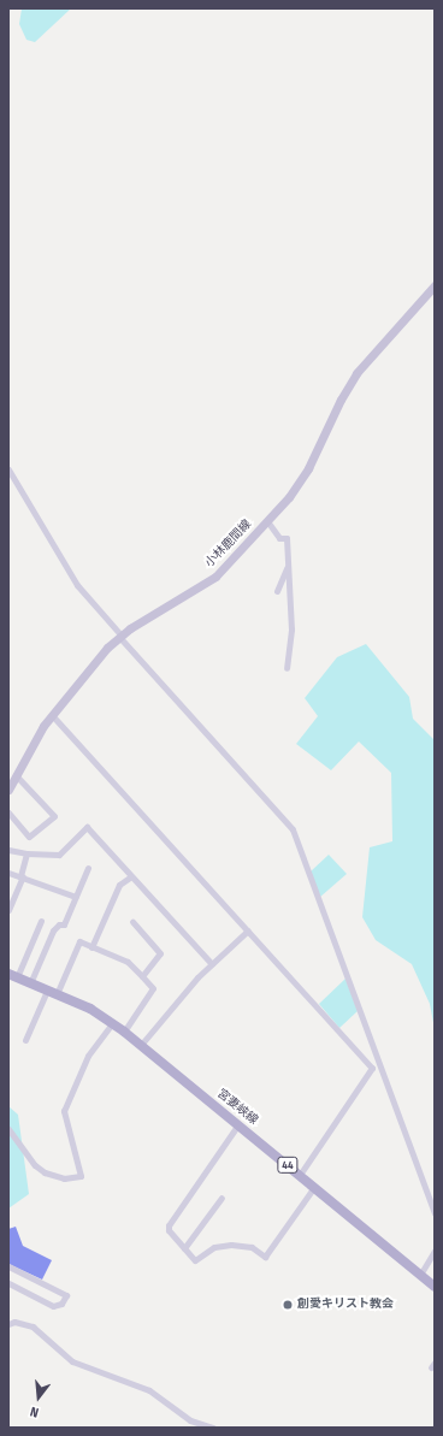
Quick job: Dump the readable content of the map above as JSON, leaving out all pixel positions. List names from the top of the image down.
{
  "streets": {
    "main road": ["小林鹿間線", "宮妻峡線", "44"]
  },
  "places": ["創愛キリスト教会"],
  "north": "bottom"
}
